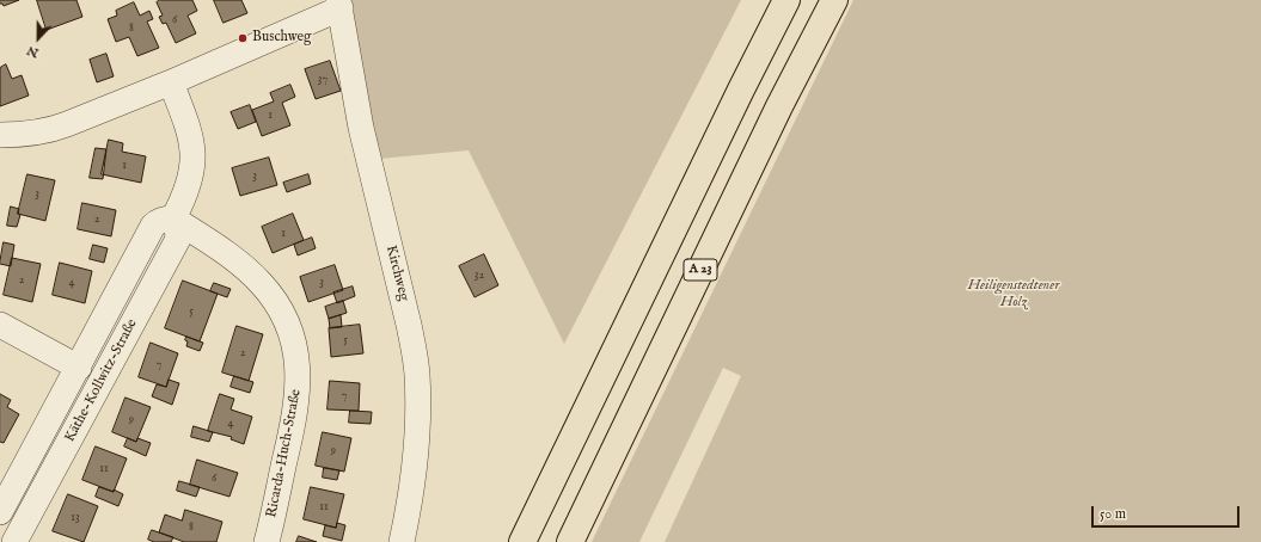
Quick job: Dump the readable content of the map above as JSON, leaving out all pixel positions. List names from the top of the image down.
{
  "streets": {
    "highway": ["A 23"],
    "street": ["Kirchweg", "Käthe-Kollwitz-Straße", "Ricarda-Huch-Straße"]
  },
  "crossings": [
    ["Käthe-Kollwitz-Straße", "Ricarda-Huch-Straße"]
  ],
  "parks": ["Heiligenstedtener Holz"],
  "places": ["Buschweg"],
  "house_numbers": [
    "6",
    "8",
    "37",
    "1",
    "1",
    "3",
    "3",
    "2",
    "1",
    "32",
    "2",
    "4",
    "3",
    "5",
    "5",
    "2",
    "7",
    "7",
    "9",
    "4",
    "9",
    "11",
    "6",
    "11",
    "13",
    "8"
  ],
  "scale_bar": "50 m",
  "north": "bottom"
}
